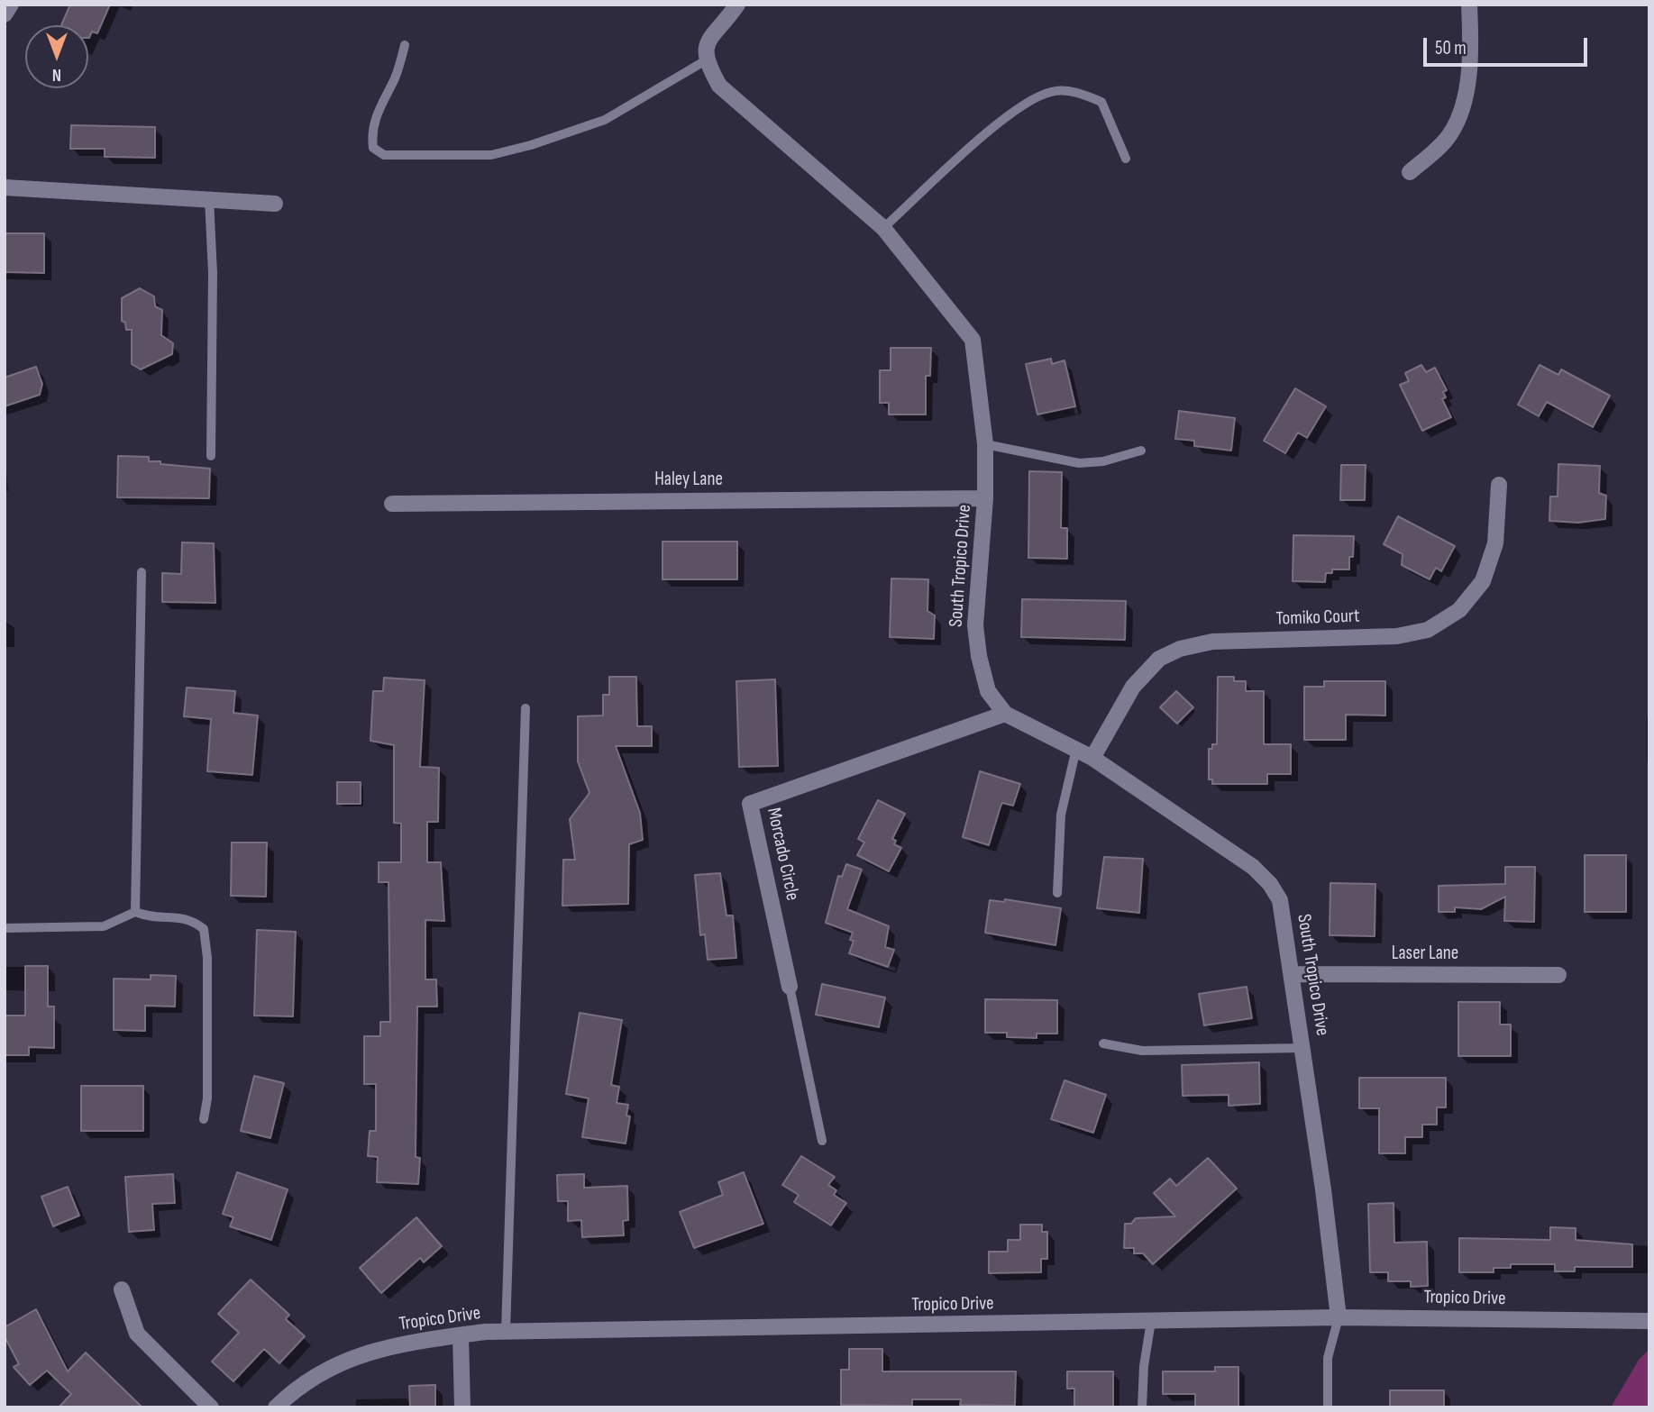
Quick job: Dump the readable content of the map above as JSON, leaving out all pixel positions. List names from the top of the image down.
{
  "streets": {
    "street": [
      "Haley Lane",
      "South Tropico Drive",
      "Tomiko Court",
      "Morcado Circle",
      "Laser Lane",
      "Tropico Drive"
    ]
  },
  "crossings": [
    ["Haley Lane", "South Tropico Drive"],
    ["South Tropico Drive", "Tomiko Court"],
    ["South Tropico Drive", "Morcado Circle"],
    ["South Tropico Drive", "Laser Lane"],
    ["South Tropico Drive", "Tropico Drive"]
  ],
  "scale_bar": "50 m",
  "north": "bottom"
}
